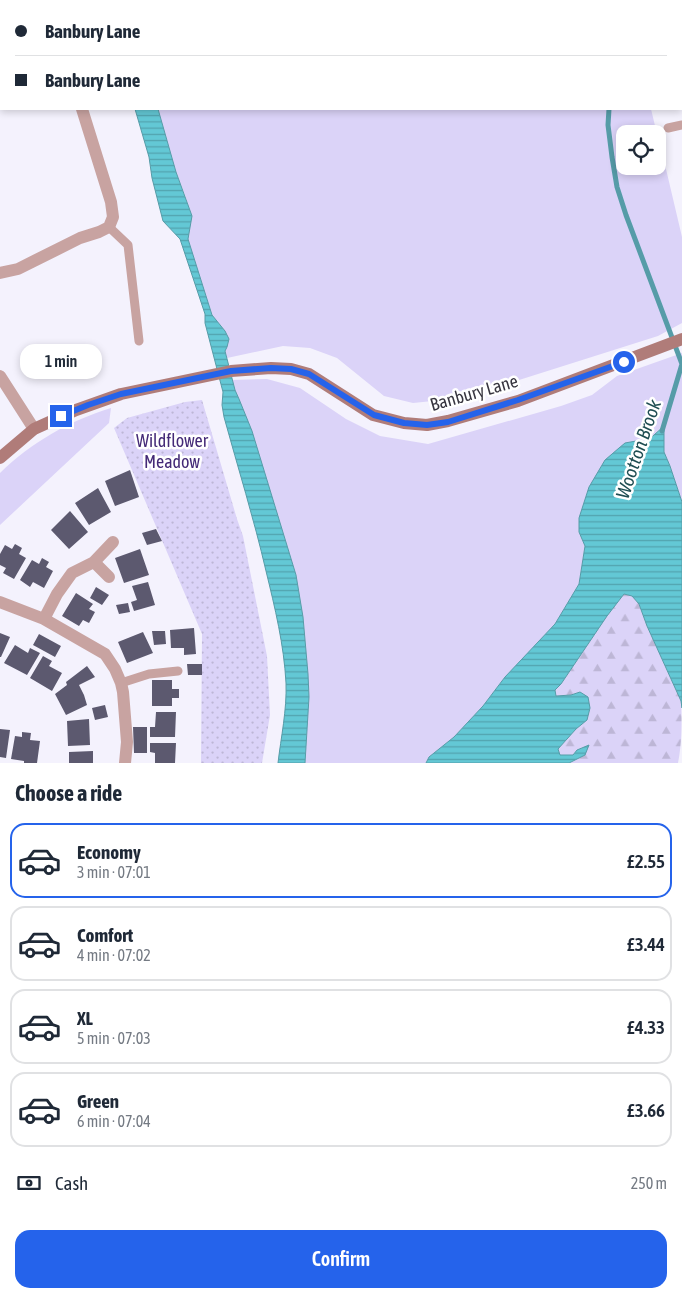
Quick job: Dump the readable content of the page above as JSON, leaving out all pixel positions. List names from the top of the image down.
{
  "streets": {
    "street": ["Banbury Lane"]
  },
  "water": ["Wootton Brook"],
  "parks": ["Wildflower Meadow"],
  "page": {
    "banner": ["Banbury Lane", "Banbury Lane"],
    "bubble": "1 min",
    "heading": "Choose a ride",
    "list": [
      {
        "name": "Economy",
        "note": "3 min · 07:01",
        "value": "£2.55"
      },
      {
        "name": "Comfort",
        "note": "4 min · 07:02",
        "value": "£3.44"
      },
      {
        "name": "XL",
        "note": "5 min · 07:03",
        "value": "£4.33"
      },
      {
        "name": "Green",
        "note": "6 min · 07:04",
        "value": "£3.66"
      }
    ],
    "pay": ["Cash", "250 m"],
    "buttons": "Confirm"
  }
}
